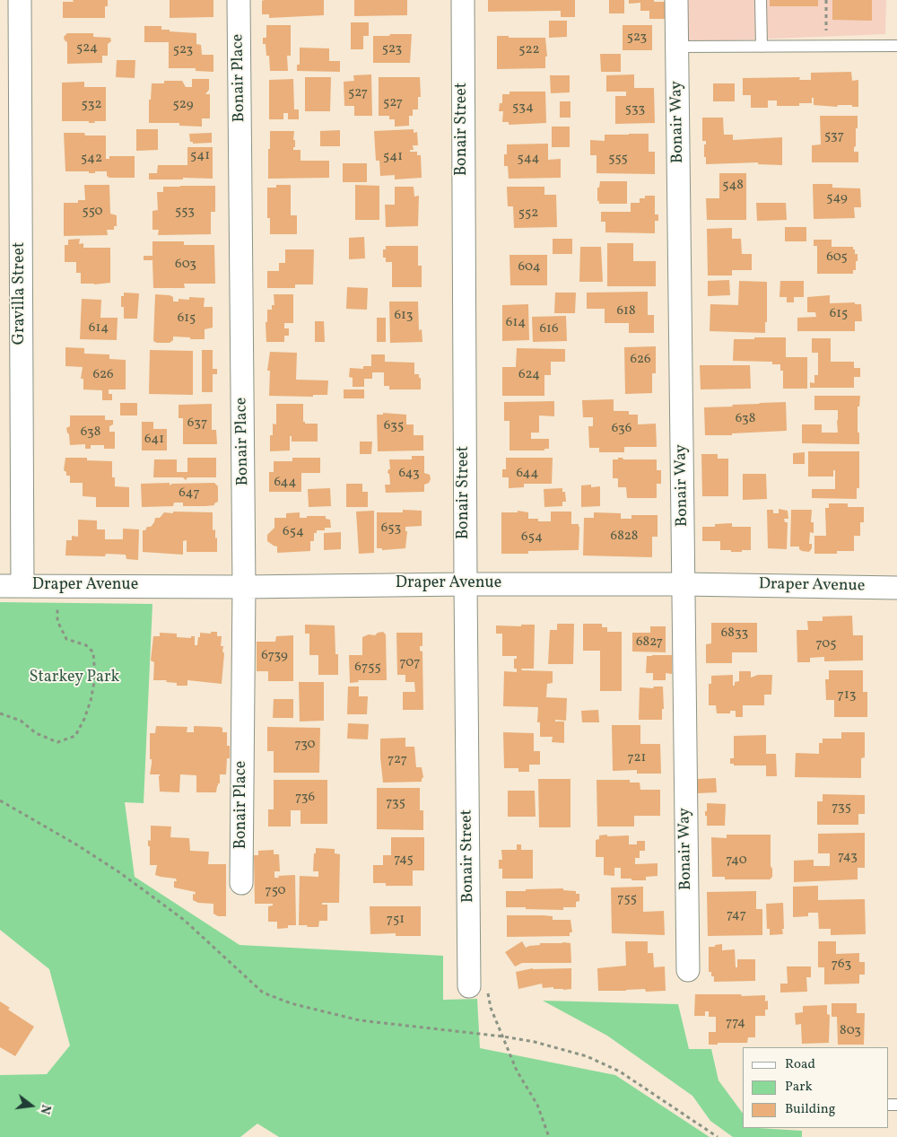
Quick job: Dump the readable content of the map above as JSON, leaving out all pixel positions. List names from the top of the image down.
{
  "streets": {
    "street": [
      "Bonair Place",
      "Bonair Way",
      "Bonair Street",
      "Gravilla Street",
      "Draper Avenue"
    ]
  },
  "crossings": [
    ["Bonair Place", "Draper Avenue"],
    ["Bonair Way", "Draper Avenue"],
    ["Bonair Street", "Draper Avenue"],
    ["Gravilla Street", "Draper Avenue"]
  ],
  "parks": ["Starkey Park"],
  "house_numbers": [
    "523",
    "524",
    "523",
    "523",
    "522",
    "527",
    "527",
    "532",
    "529",
    "534",
    "533",
    "537",
    "541",
    "541",
    "542",
    "544",
    "555",
    "548",
    "549",
    "550",
    "553",
    "552",
    "605",
    "603",
    "604",
    "618",
    "615",
    "613",
    "615",
    "614",
    "614",
    "616",
    "626",
    "626",
    "624",
    "638",
    "637",
    "635",
    "636",
    "638",
    "641",
    "643",
    "644",
    "644",
    "647",
    "653",
    "654",
    "6828",
    "654",
    "6833",
    "6827",
    "705",
    "6739",
    "707",
    "6755",
    "713",
    "730",
    "721",
    "727",
    "736",
    "735",
    "735",
    "743",
    "745",
    "740",
    "750",
    "755",
    "747",
    "751",
    "763",
    "774",
    "803"
  ],
  "legend": ["Road", "Park", "Building"],
  "north": "right"
}
